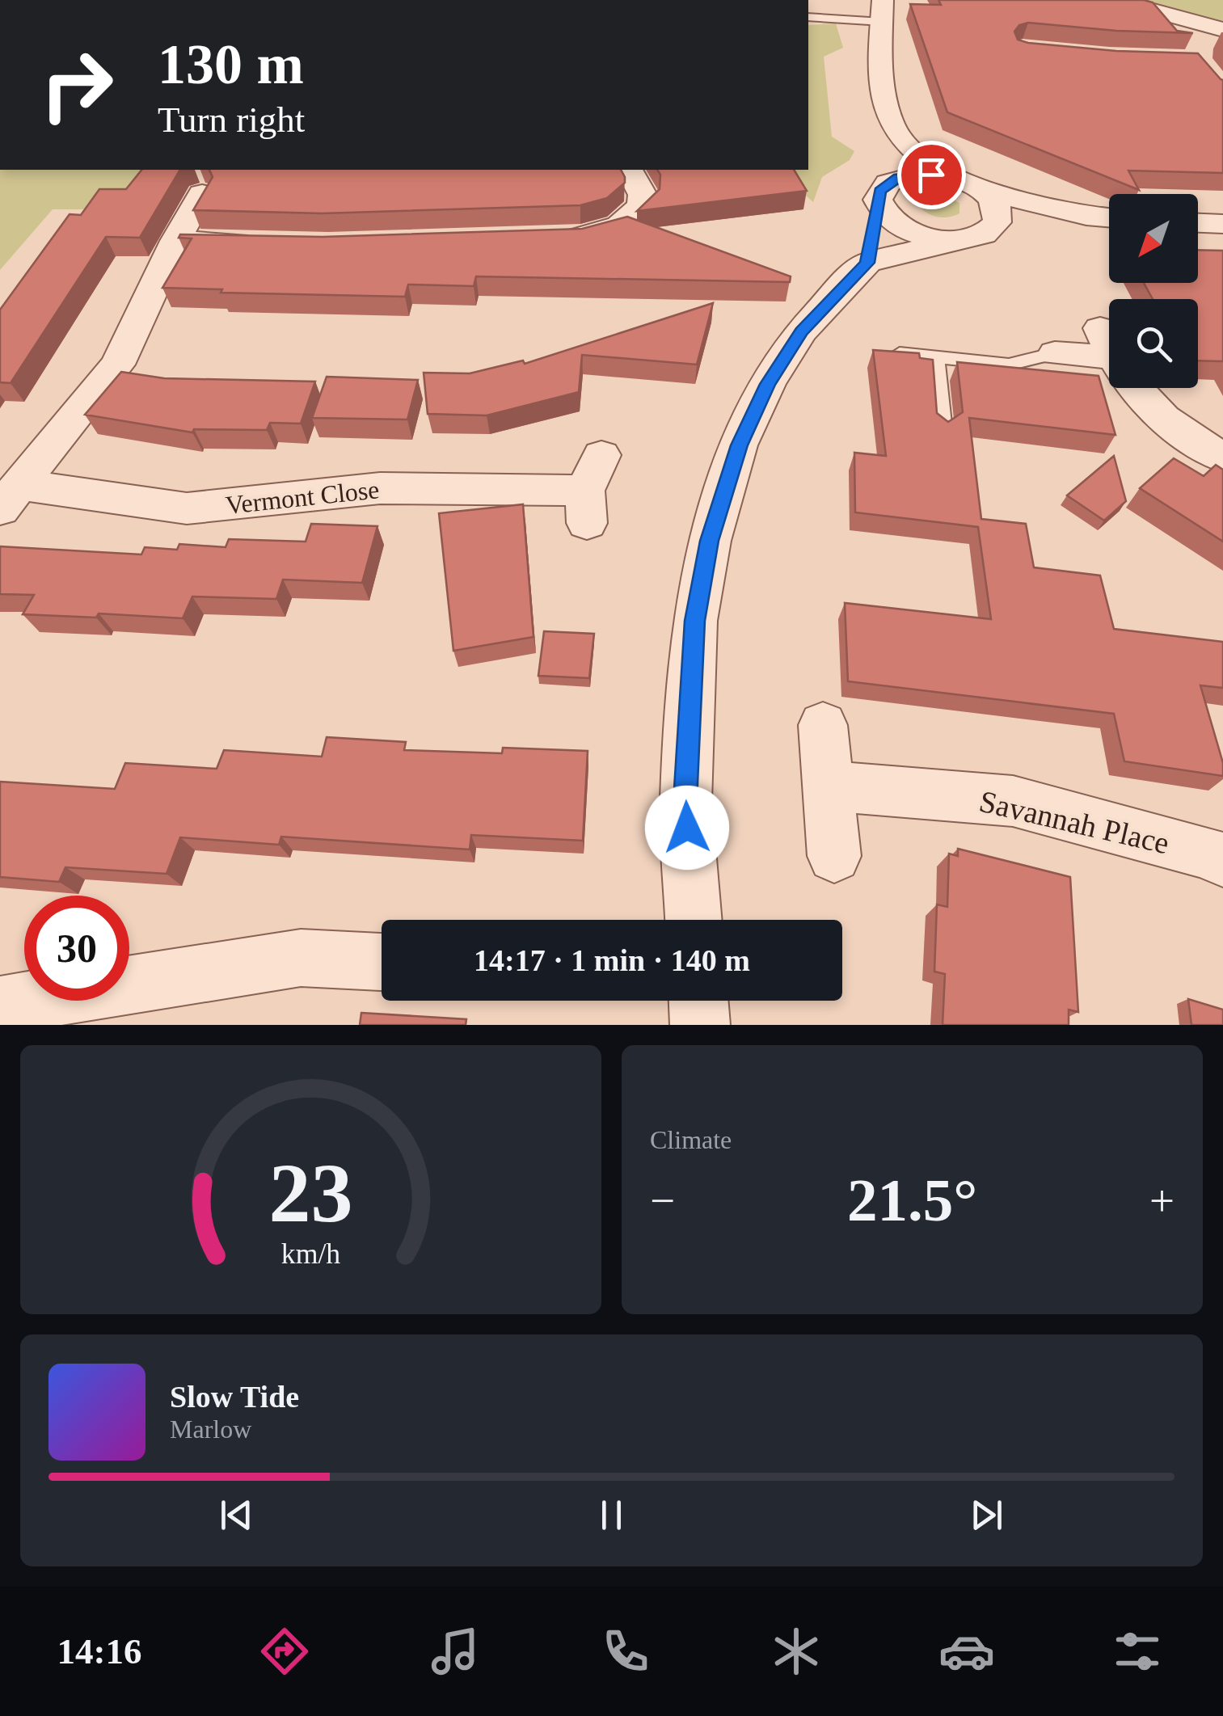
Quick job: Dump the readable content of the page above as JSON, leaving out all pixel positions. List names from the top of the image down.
{
  "streets": {
    "street": ["Vermont Close", "Savannah Place"]
  },
  "north": "bottom left",
  "page": {
    "turn": ["130 m", "Turn right"],
    "limit": "30",
    "trip": "14:17 · 1 min · 140 m",
    "tile": "Climate",
    "heat": ["−", "21.5°", "+"],
    "song": ["Slow Tide", "Marlow"],
    "tabs": "14:16",
    "gauge": ["23", "km/h"]
  }
}
